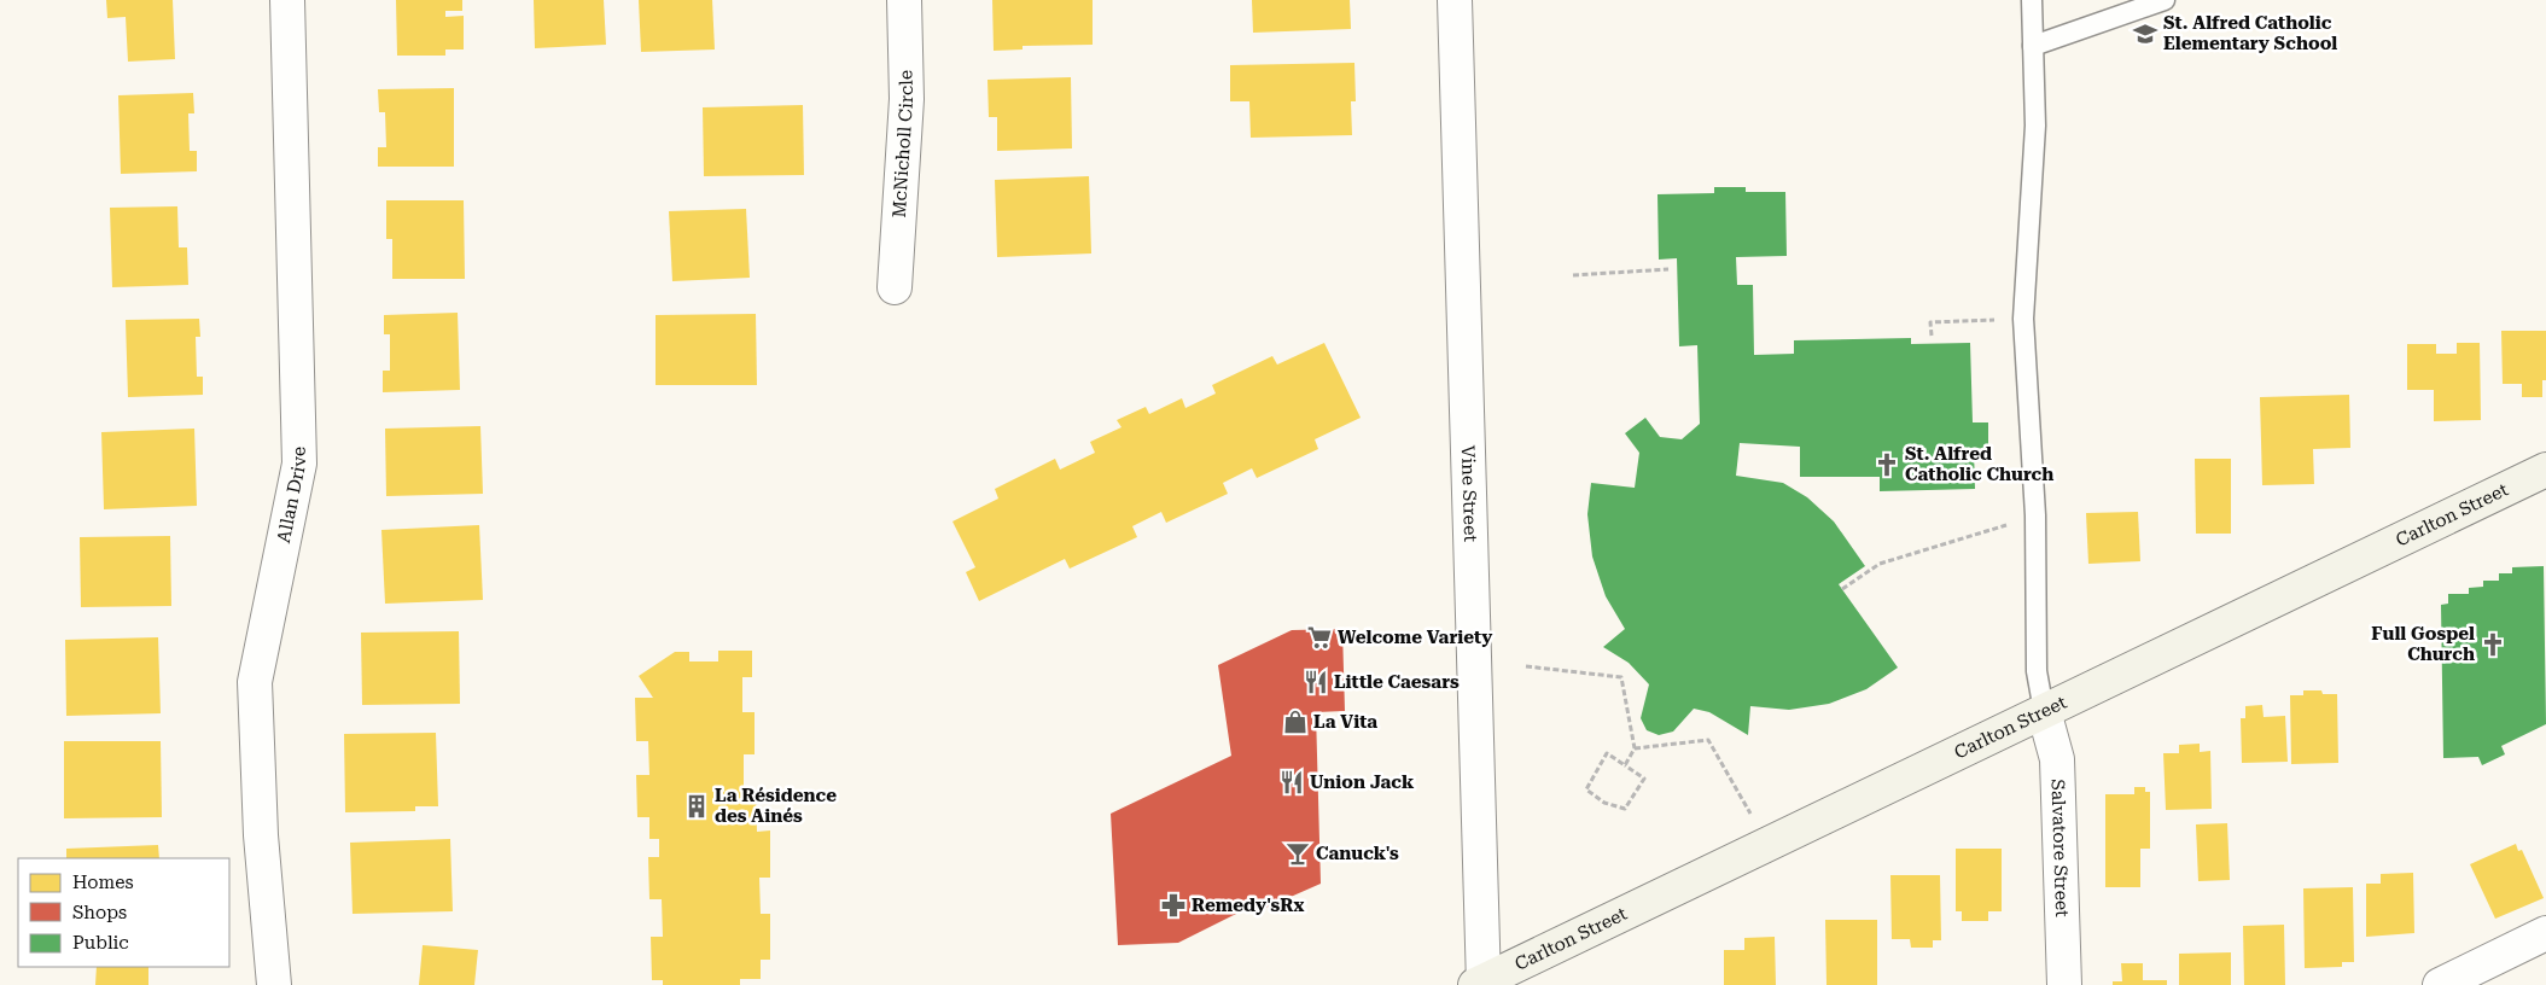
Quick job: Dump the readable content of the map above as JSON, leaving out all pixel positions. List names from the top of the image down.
{
  "streets": {
    "main road": ["Carlton Street"],
    "street": [
      "McNicholl Circle",
      "Vine Street",
      "Allan Drive",
      "Salvatore Street"
    ]
  },
  "crossings": [
    ["Vine Street", "Carlton Street"],
    ["Carlton Street", "Salvatore Street"]
  ],
  "places": {
    "school or university": ["St. Alfred Catholic Elementary School"],
    "church": ["St. Alfred Catholic Church", "Full Gospel Church"],
    "supermarket": ["Welcome Variety"],
    "restaurant": ["Little Caesars", "Union Jack"],
    "shop": ["La Vita"],
    "building": ["La Résidence des Ainés"],
    "bar": ["Canuck's"],
    "pharmacy": ["Remedy'sRx"]
  },
  "legend": ["Homes", "Shops", "Public"]
}
